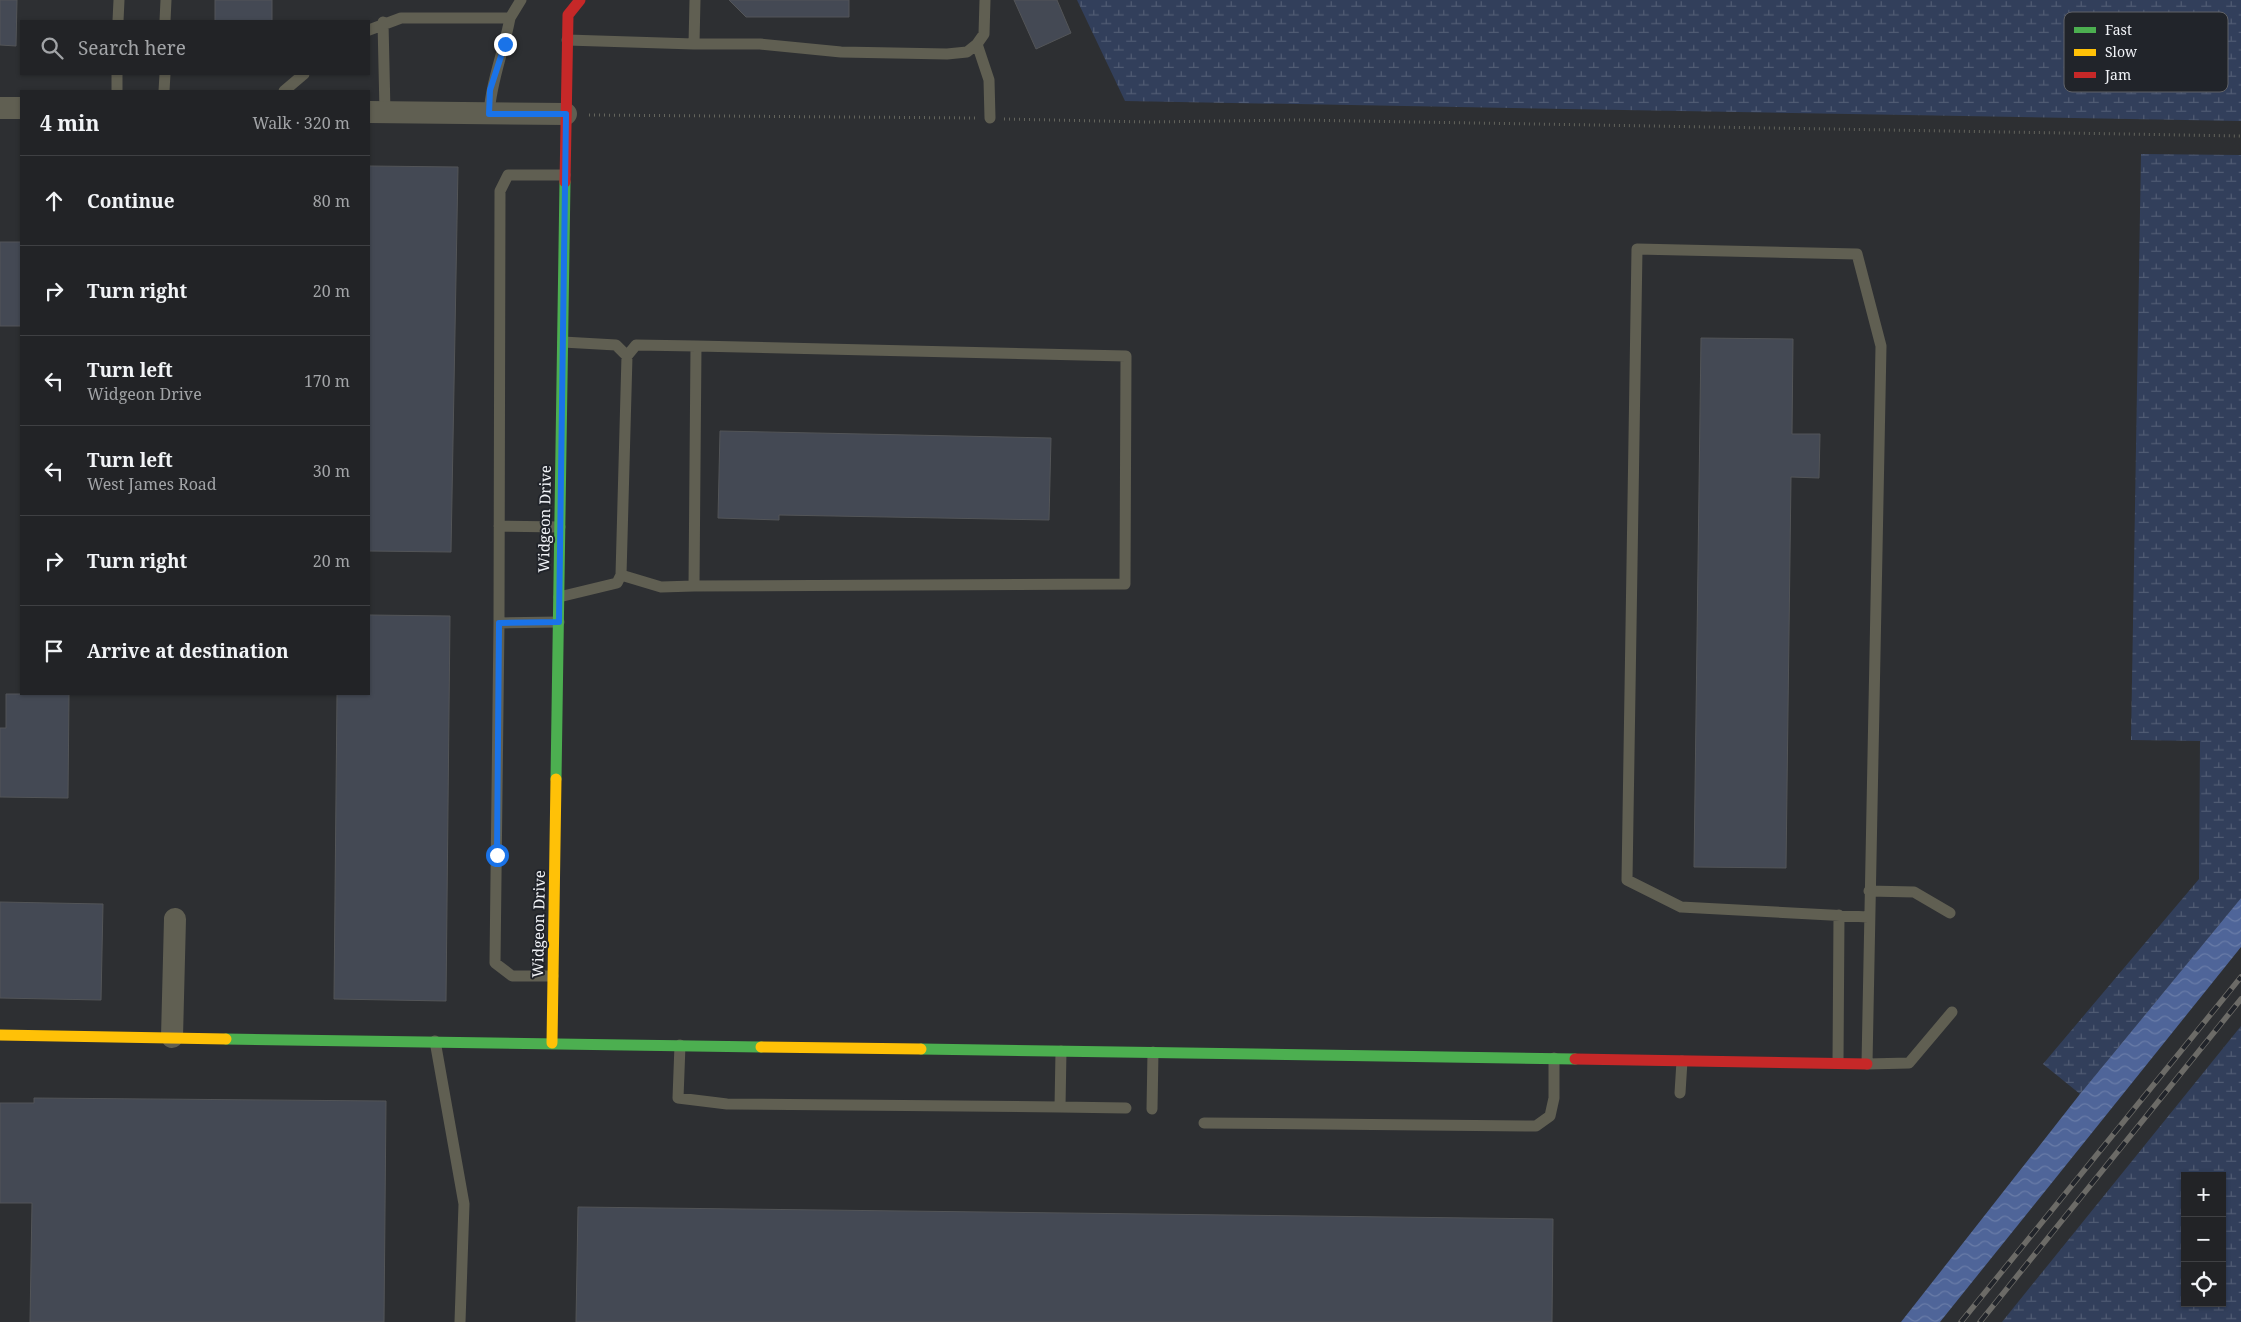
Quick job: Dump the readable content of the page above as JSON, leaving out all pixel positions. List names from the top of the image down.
{
  "streets": {
    "street": ["Widgeon Drive"]
  },
  "legend": ["Fast", "Slow", "Jam"],
  "page": {
    "search": "Search here",
    "heading": ["4 min", "Walk · 320 m"],
    "list": [
      ["Continue", "80 m"],
      ["Turn right", "20 m"],
      ["Turn left", "Widgeon Drive", "170 m"],
      ["Turn left", "West James Road", "30 m"],
      ["Turn right", "20 m"],
      "Arrive at destination"
    ],
    "map_buttons": ["+", "−"]
  }
}
